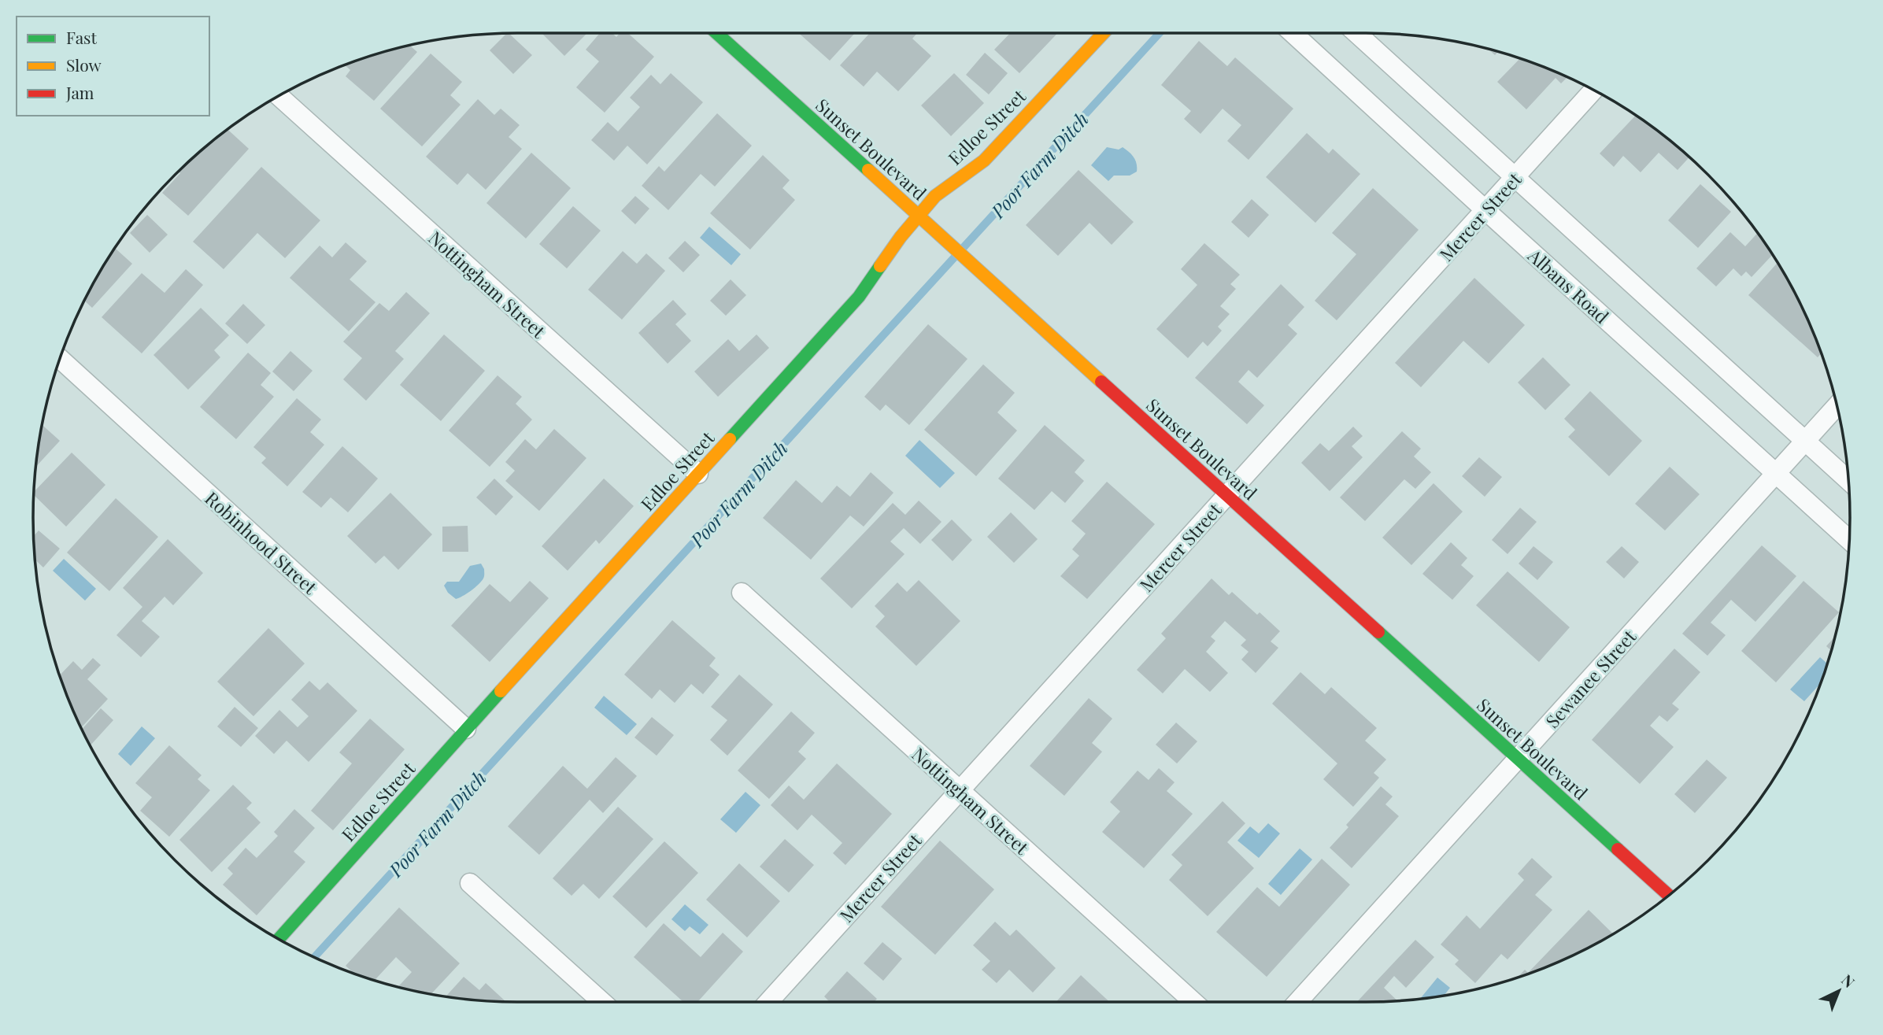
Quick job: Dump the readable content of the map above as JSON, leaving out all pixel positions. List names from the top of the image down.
{
  "streets": {
    "street": [
      "Edloe Street",
      "Sunset Boulevard",
      "Mercer Street",
      "Nottingham Street",
      "Albans Road",
      "Robinhood Street",
      "Sewanee Street"
    ]
  },
  "crossings": [
    ["Edloe Street", "Sunset Boulevard"],
    ["Edloe Street", "Nottingham Street"],
    ["Edloe Street", "Robinhood Street"],
    ["Sunset Boulevard", "Mercer Street"],
    ["Sunset Boulevard", "Sewanee Street"],
    ["Mercer Street", "Nottingham Street"],
    ["Mercer Street", "Albans Road"],
    ["Albans Road", "Sewanee Street"]
  ],
  "water": ["Poor Farm Ditch"],
  "legend": ["Fast", "Slow", "Jam"],
  "north": "top right"
}
